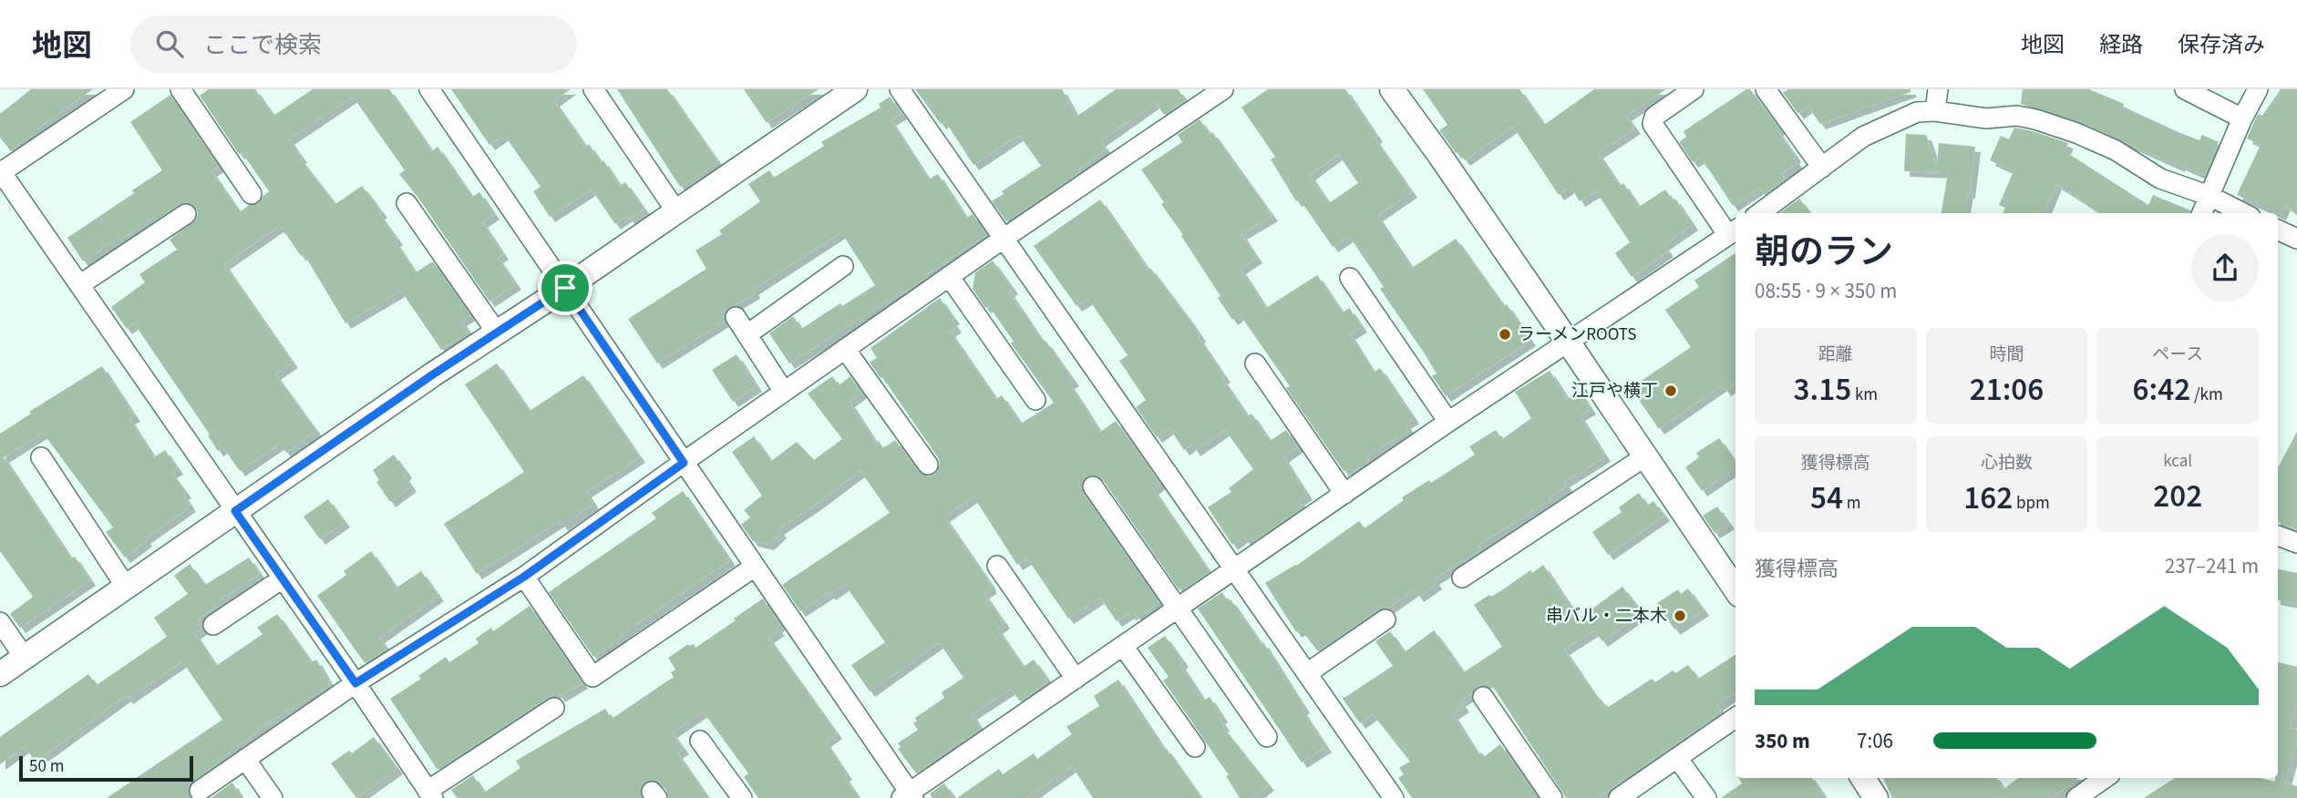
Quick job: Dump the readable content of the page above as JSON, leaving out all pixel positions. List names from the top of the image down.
{
  "places": ["ラーメンROOTS", "江戸や横丁", "串バル・二本木"],
  "scale_bar": "50 m",
  "page": {
    "header": "地図",
    "search": "ここで検索",
    "nav": ["地図", "経路", "保存済み"],
    "heading": ["朝のラン", "08:55 · 9 × 350 m"],
    "stats": [
      ["距離", "3.15 km"],
      ["時間", "21:06"],
      ["ペース", "6:42 /km"],
      ["獲得標高", "54 m"],
      ["心拍数", "162 bpm"],
      ["kcal", "202"]
    ],
    "chart": ["獲得標高", "237–241 m"],
    "list": [
      {
        "name": "350 m",
        "note": "7:06"
      }
    ],
    "scale": "50 m"
  }
}
